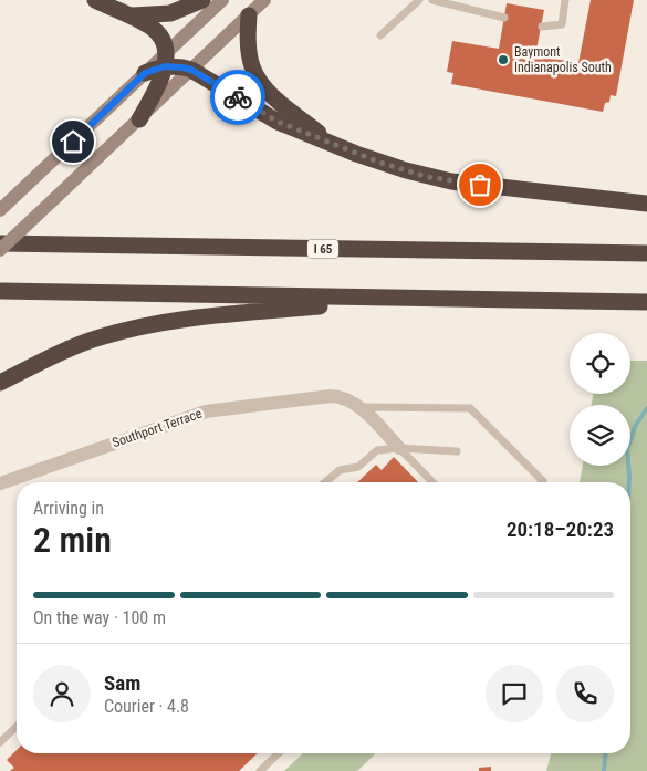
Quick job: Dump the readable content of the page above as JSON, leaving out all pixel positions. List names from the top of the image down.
{
  "streets": {
    "highway": ["I 65"],
    "street": ["Southport Terrace"]
  },
  "places": ["Baymont Indianapolis South"],
  "page": {
    "heading": ["2 min", "Arriving in", "20:18–20:23"],
    "panel": ["Sam", "Courier · 4.8"],
    "bar": "On the way · 100 m"
  }
}
